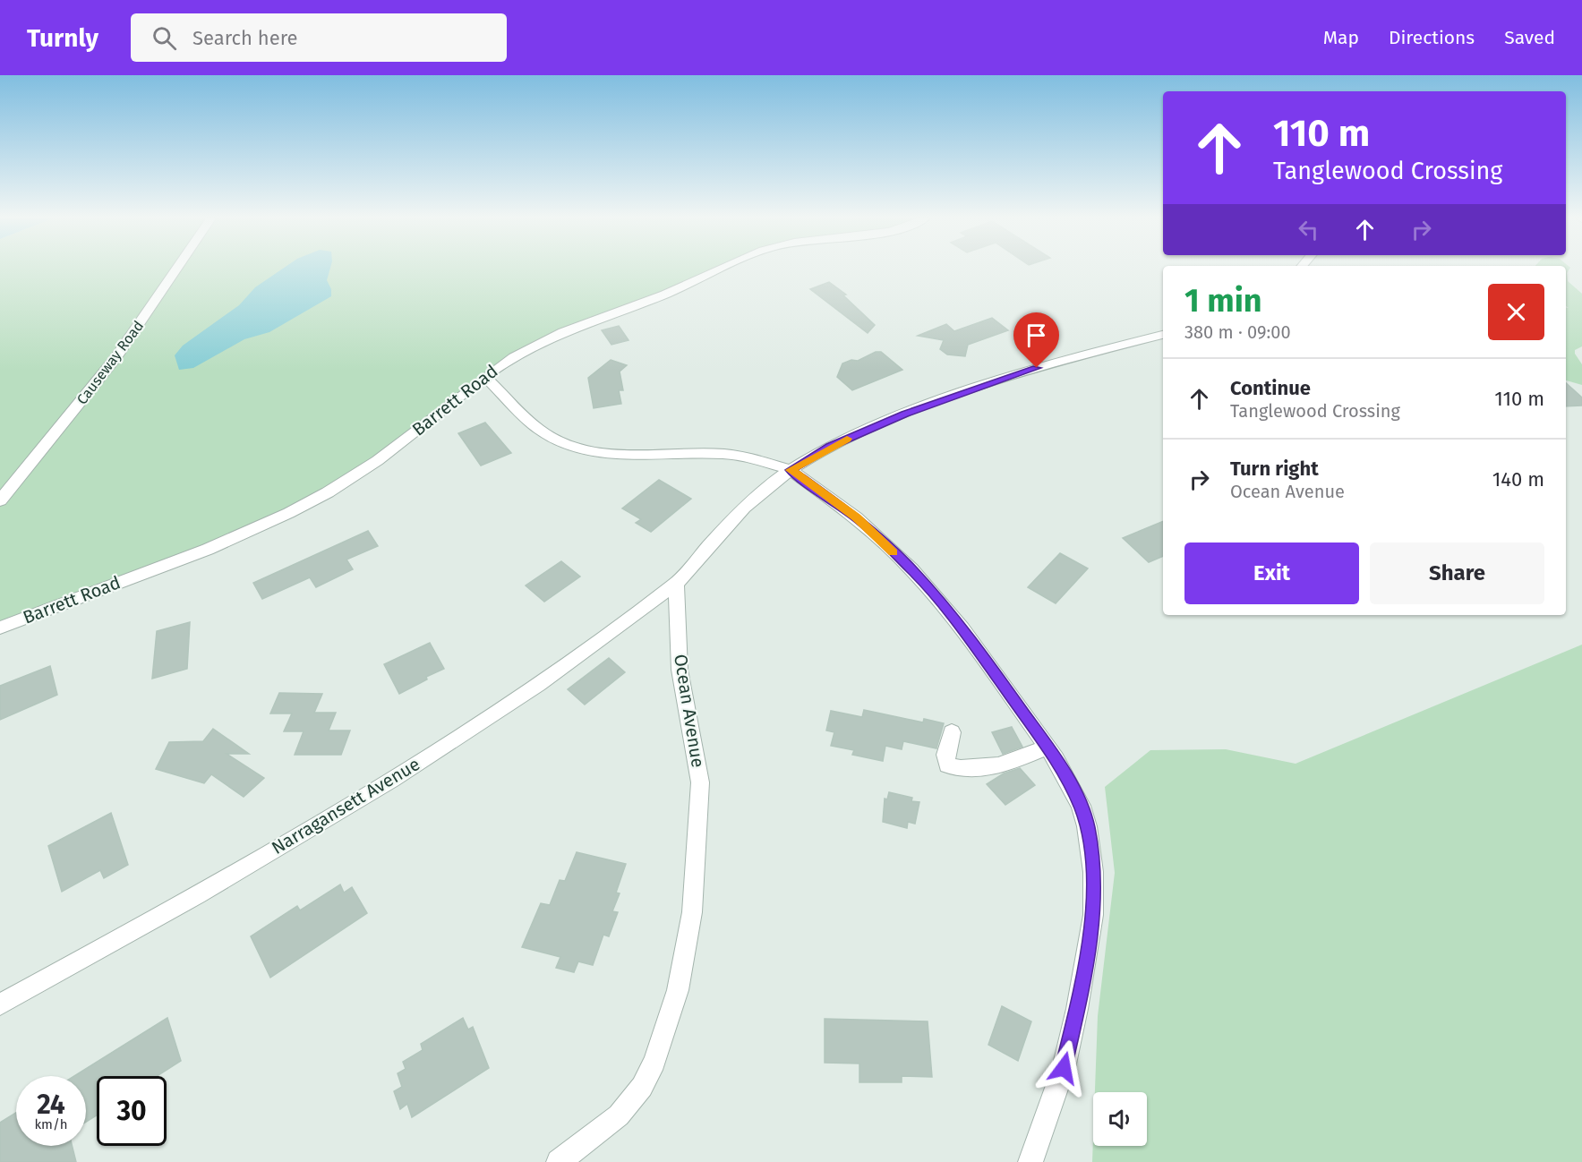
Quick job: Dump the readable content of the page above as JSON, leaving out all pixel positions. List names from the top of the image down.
{
  "streets": {
    "street": [
      "Causeway Road",
      "Barrett Road",
      "Ocean Avenue",
      "Narragansett Avenue"
    ]
  },
  "crossings": [
    ["Ocean Avenue", "Narragansett Avenue"]
  ],
  "page": {
    "header": "Turnly",
    "search": "Search here",
    "nav": ["Map", "Directions", "Saved"],
    "turn": ["110 m", "Tanglewood Crossing"],
    "heading": ["1 min", "380 m · 09:00"],
    "list": [
      {
        "name": "Continue",
        "note": "Tanglewood Crossing",
        "value": "110 m"
      },
      {
        "name": "Turn right",
        "note": "Ocean Avenue",
        "value": "140 m"
      }
    ],
    "buttons": ["Exit", "Share"],
    "speed": "24 km/h",
    "limit": "30"
  }
}
